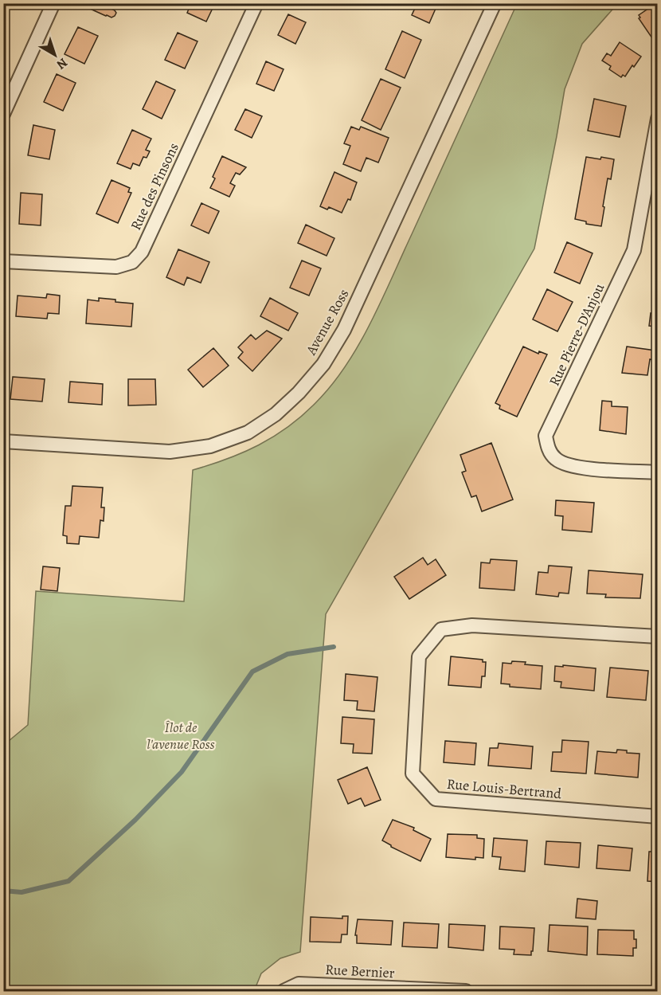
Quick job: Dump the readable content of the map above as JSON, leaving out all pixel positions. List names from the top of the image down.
{
  "streets": {
    "street": [
      "Rue des Pinsons",
      "Avenue Ross",
      "Rue Pierre-D'Anjou",
      "Rue Louis-Bertrand",
      "Rue Bernier"
    ]
  },
  "parks": ["Îlot de l'avenue Ross"],
  "north": "bottom right"
}
